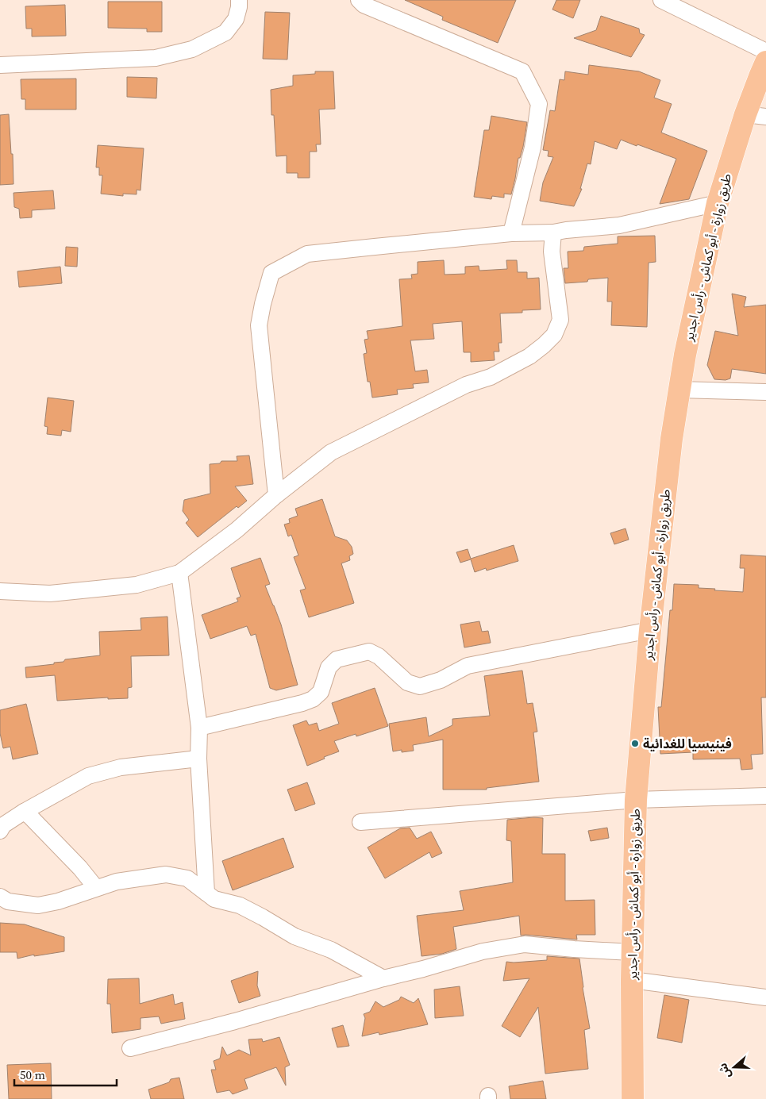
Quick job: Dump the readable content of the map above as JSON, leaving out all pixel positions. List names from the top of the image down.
{
  "streets": {
    "main road": ["طريق زوارة - أبو كماش - رأس اجدير"]
  },
  "places": ["فينيسيا للغدائية"],
  "scale_bar": "50 m",
  "north": "left"
}
